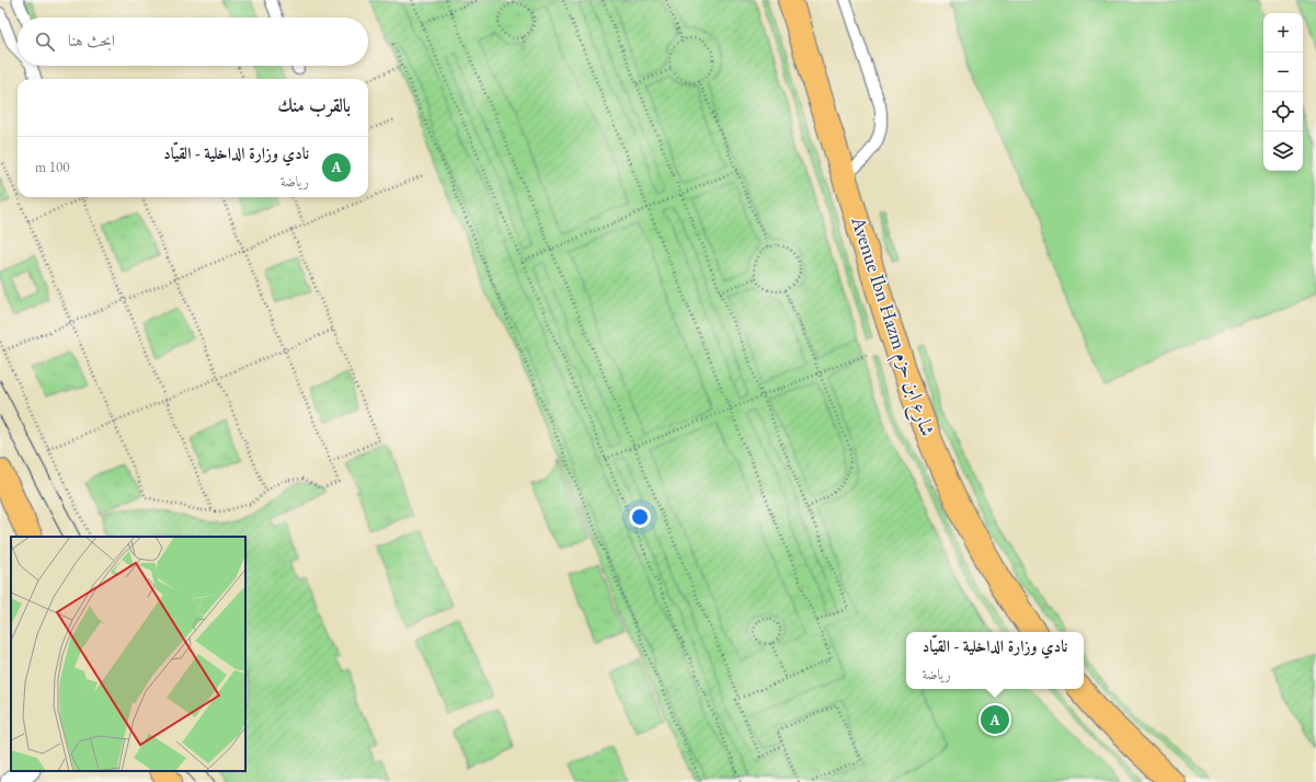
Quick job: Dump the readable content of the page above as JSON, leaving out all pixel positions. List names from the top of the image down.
{
  "streets": {
    "main road": ["Avenue Ibn Hazm شارع ابن حزم"]
  },
  "page": {
    "map_buttons": ["+", "−"],
    "search": "ابحث هنا",
    "heading": "بالقرب منك",
    "list": [
      {
        "mark": "A",
        "name": "نادي وزارة الداخلية - القيّاد",
        "note": "رياضة",
        "value": "100 m"
      }
    ],
    "popup": ["نادي وزارة الداخلية - القيّاد", "رياضة"],
    "pins": "A"
  }
}
